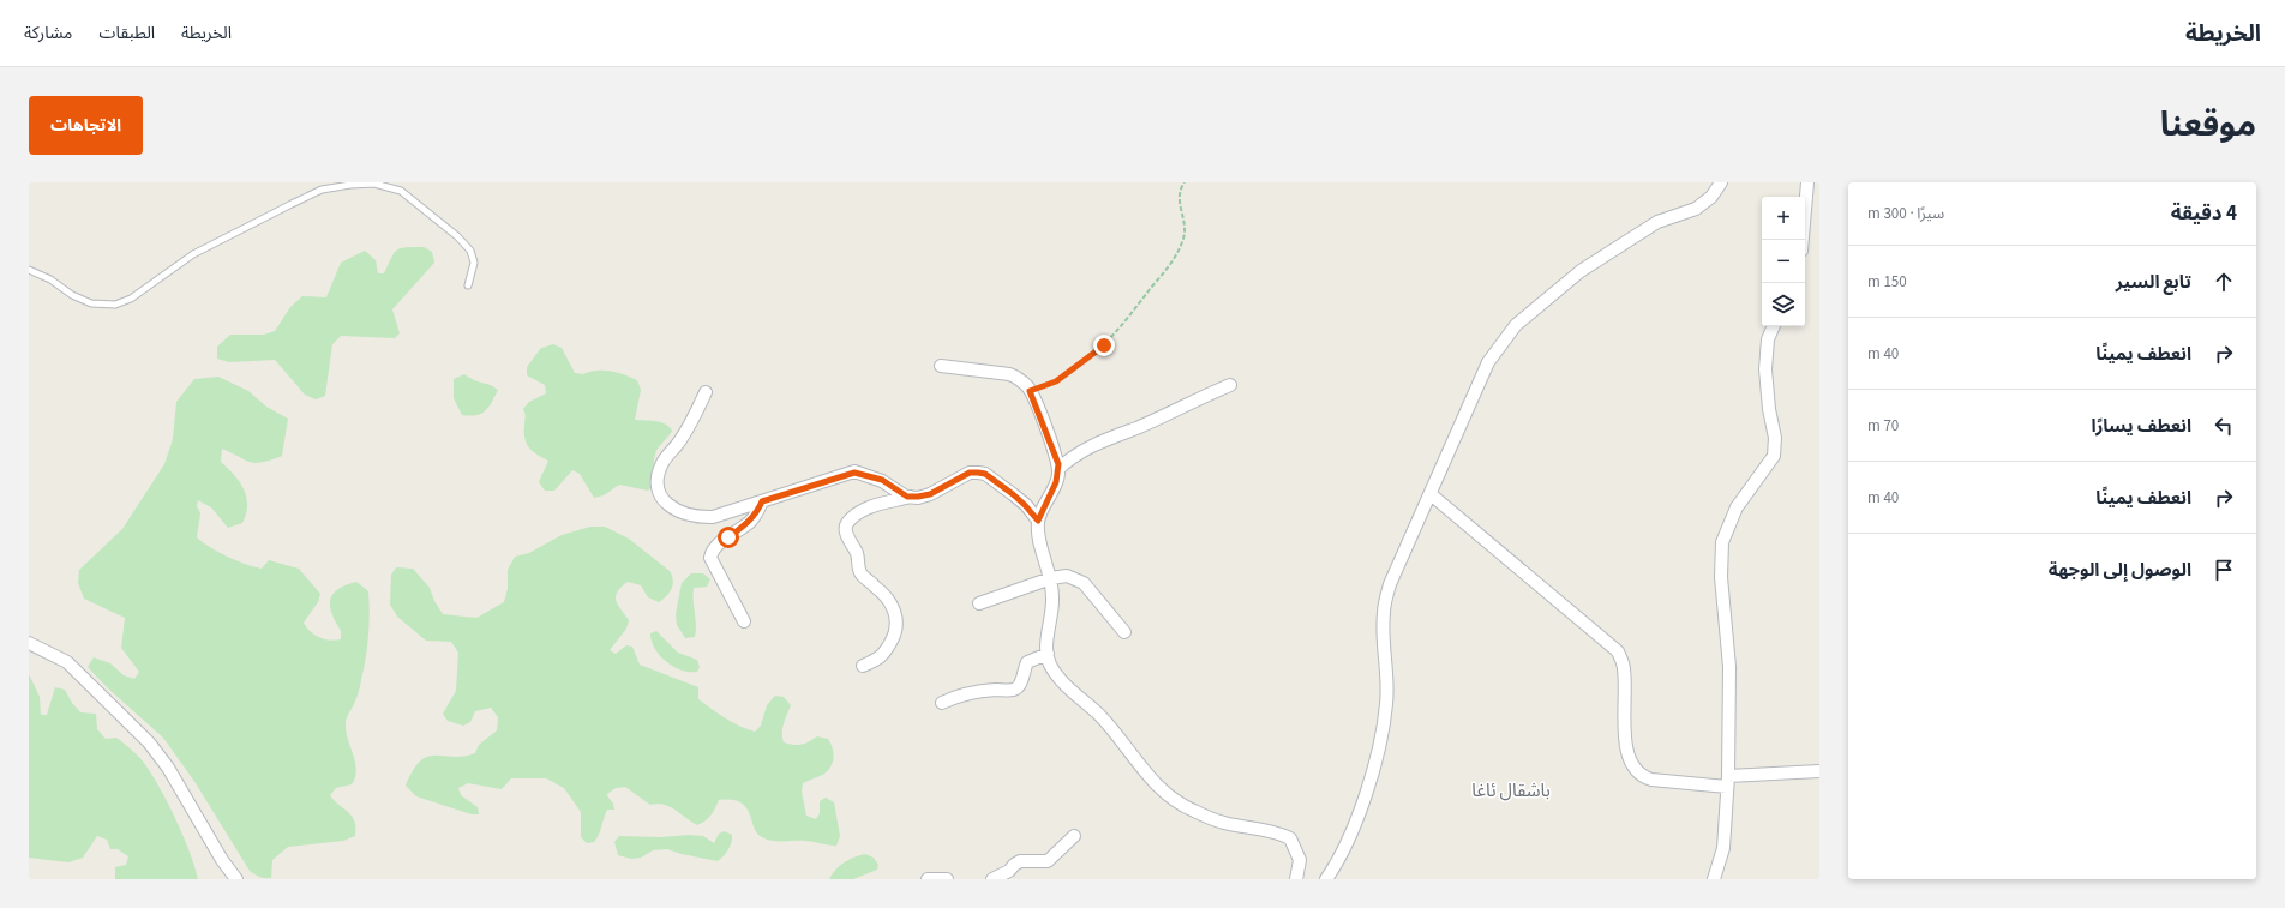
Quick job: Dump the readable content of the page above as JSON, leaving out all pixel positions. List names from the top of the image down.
{
  "districts": ["باشقال ئاغا"],
  "page": {
    "header": "الخريطة",
    "nav": ["الخريطة", "الطبقات", "مشاركة"],
    "title": "موقعنا",
    "buttons": "الاتجاهات",
    "heading": ["4 دقيقة", "سيرًا · 300 m"],
    "map_buttons": ["+", "−"],
    "list": [
      ["تابع السير", "150 m"],
      ["انعطف يمينًا", "40 m"],
      ["انعطف يسارًا", "70 m"],
      ["انعطف يمينًا", "40 m"],
      "الوصول إلى الوجهة"
    ]
  }
}
